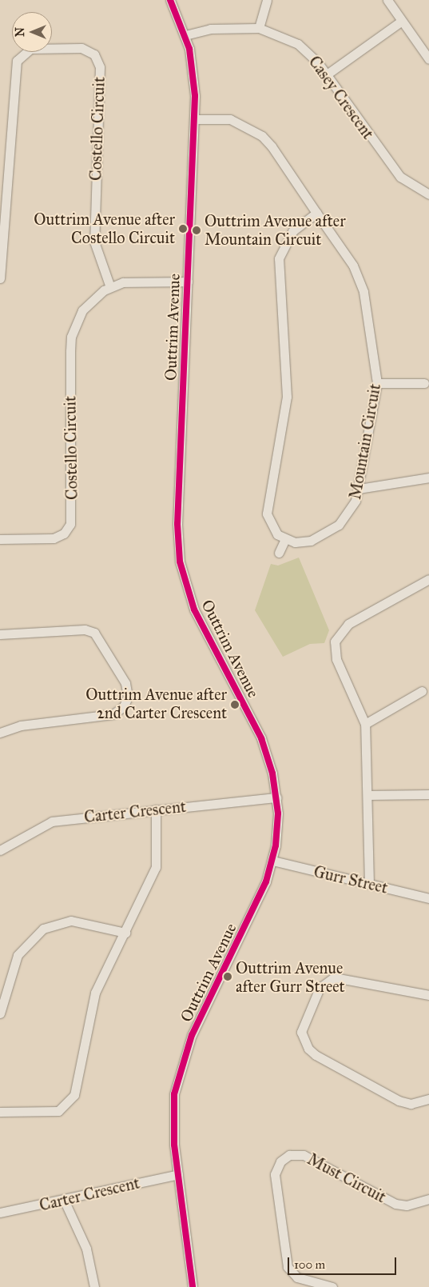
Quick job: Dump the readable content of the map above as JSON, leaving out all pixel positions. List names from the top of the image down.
{
  "streets": {
    "street": [
      "Casey Crescent",
      "Costello Circuit",
      "Outtrim Avenue",
      "Mountain Circuit",
      "Carter Crescent",
      "Gurr Street",
      "Must Circuit"
    ]
  },
  "crossings": [
    ["Casey Crescent", "Outtrim Avenue"],
    ["Costello Circuit", "Outtrim Avenue"],
    ["Outtrim Avenue", "Mountain Circuit"],
    ["Outtrim Avenue", "Carter Crescent"],
    ["Outtrim Avenue", "Gurr Street"]
  ],
  "places": [
    "Outtrim Avenue after Costello Circuit",
    "Outtrim Avenue after Mountain Circuit",
    "Outtrim Avenue after 2nd Carter Crescent",
    "Outtrim Avenue after Gurr Street"
  ],
  "scale_bar": "100 m",
  "north": "left"
}
